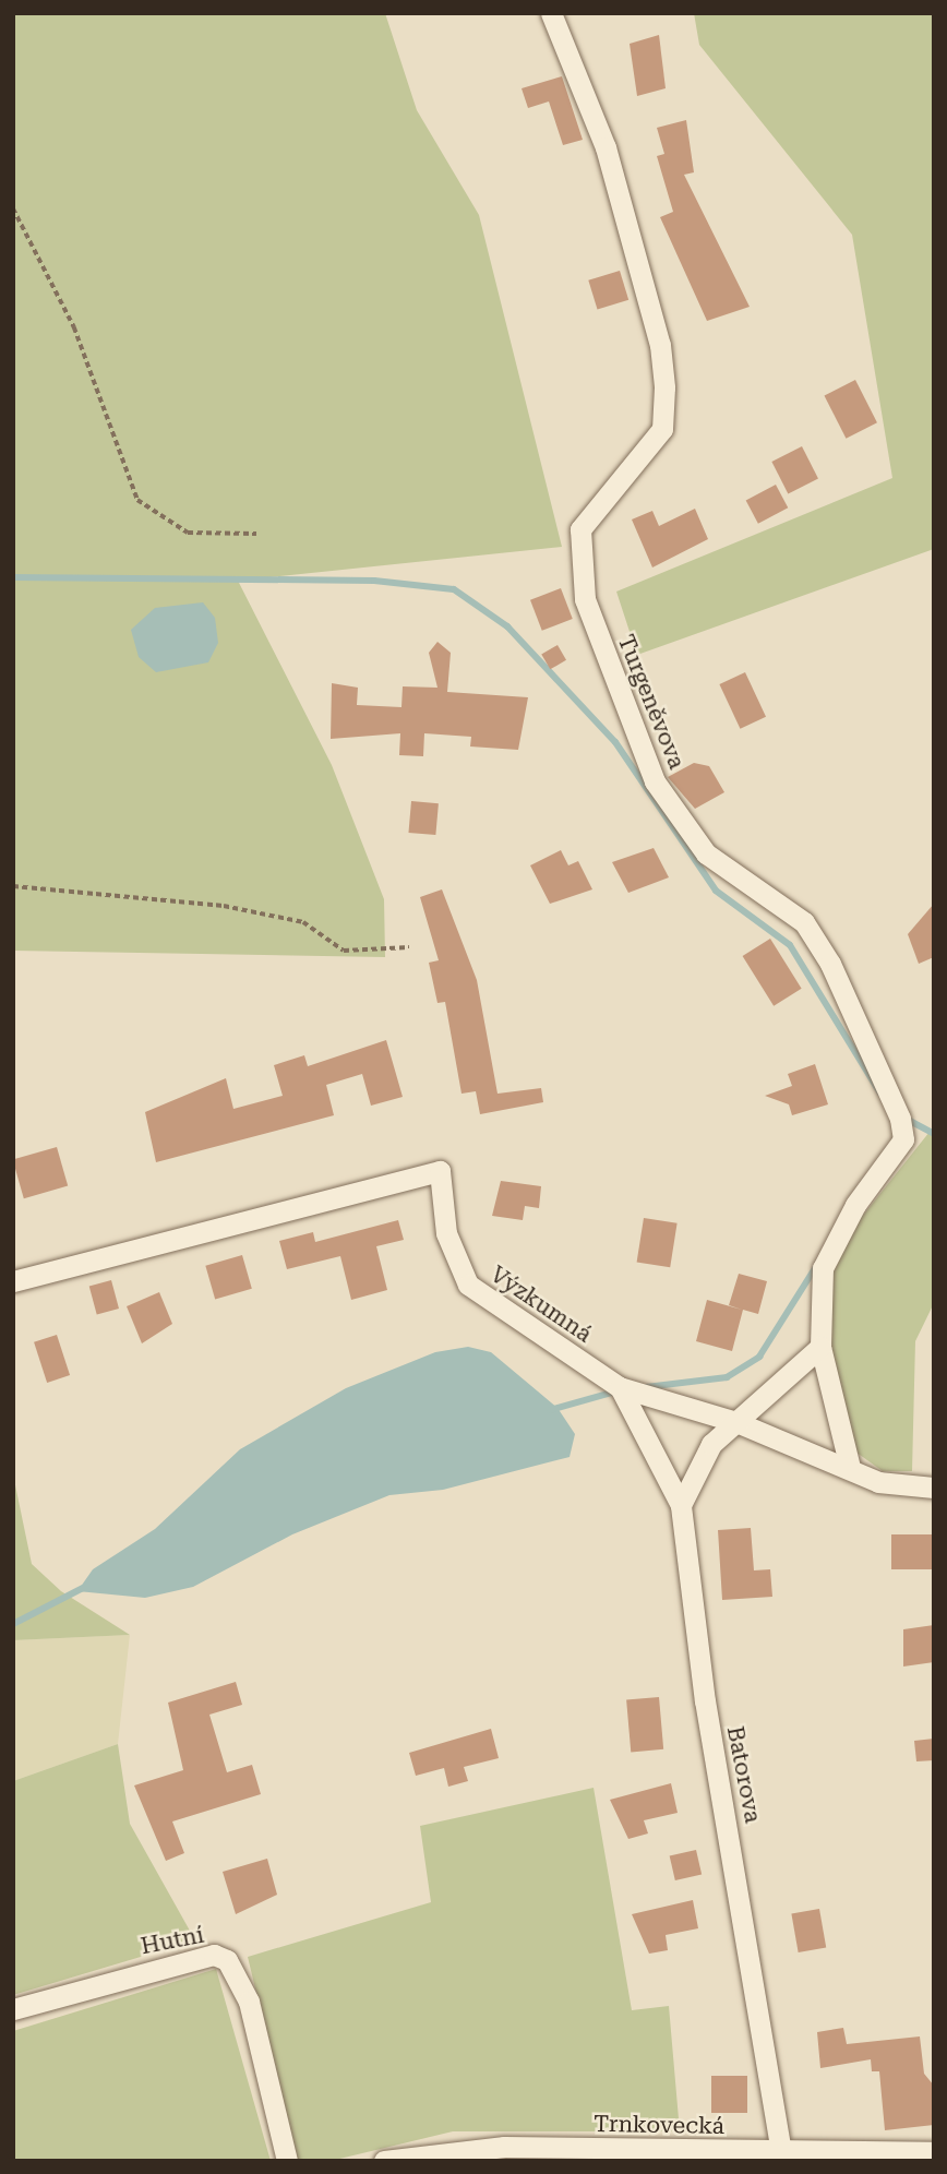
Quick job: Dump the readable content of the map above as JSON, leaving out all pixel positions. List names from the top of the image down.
{
  "streets": {
    "street": [
      "Turgeněvova",
      "Výzkumná",
      "Batorova",
      "Hutní",
      "Trnkovecká"
    ]
  },
  "crossings": [
    ["Turgeněvova", "Výzkumná"],
    ["Batorova", "Trnkovecká"]
  ]
}
